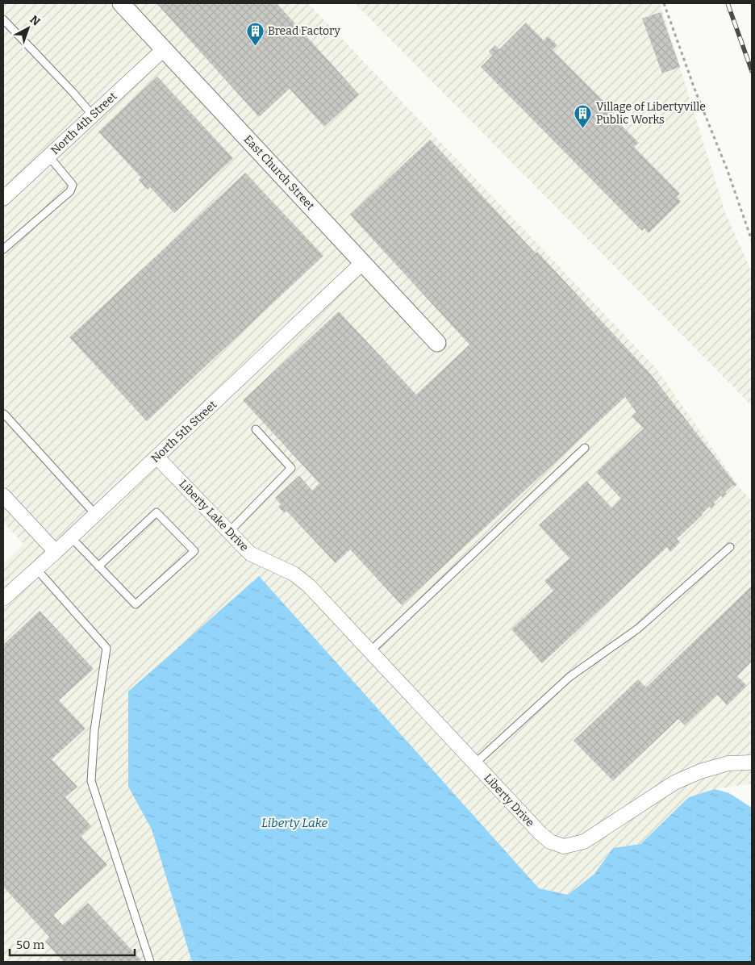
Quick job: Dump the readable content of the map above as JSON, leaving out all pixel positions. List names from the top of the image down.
{
  "streets": {
    "street": [
      "North 4th Street",
      "East Church Street",
      "North 5th Street",
      "Liberty Lake Drive",
      "Liberty Drive"
    ]
  },
  "crossings": [
    ["North 4th Street", "East Church Street"],
    ["East Church Street", "North 5th Street"],
    ["North 5th Street", "Liberty Lake Drive"],
    ["Liberty Lake Drive", "Liberty Drive"]
  ],
  "water": ["Liberty Lake"],
  "places": {
    "building": ["Bread Factory", "Village of Libertyville Public Works"]
  },
  "scale_bar": "50 m",
  "north": "top right"
}
